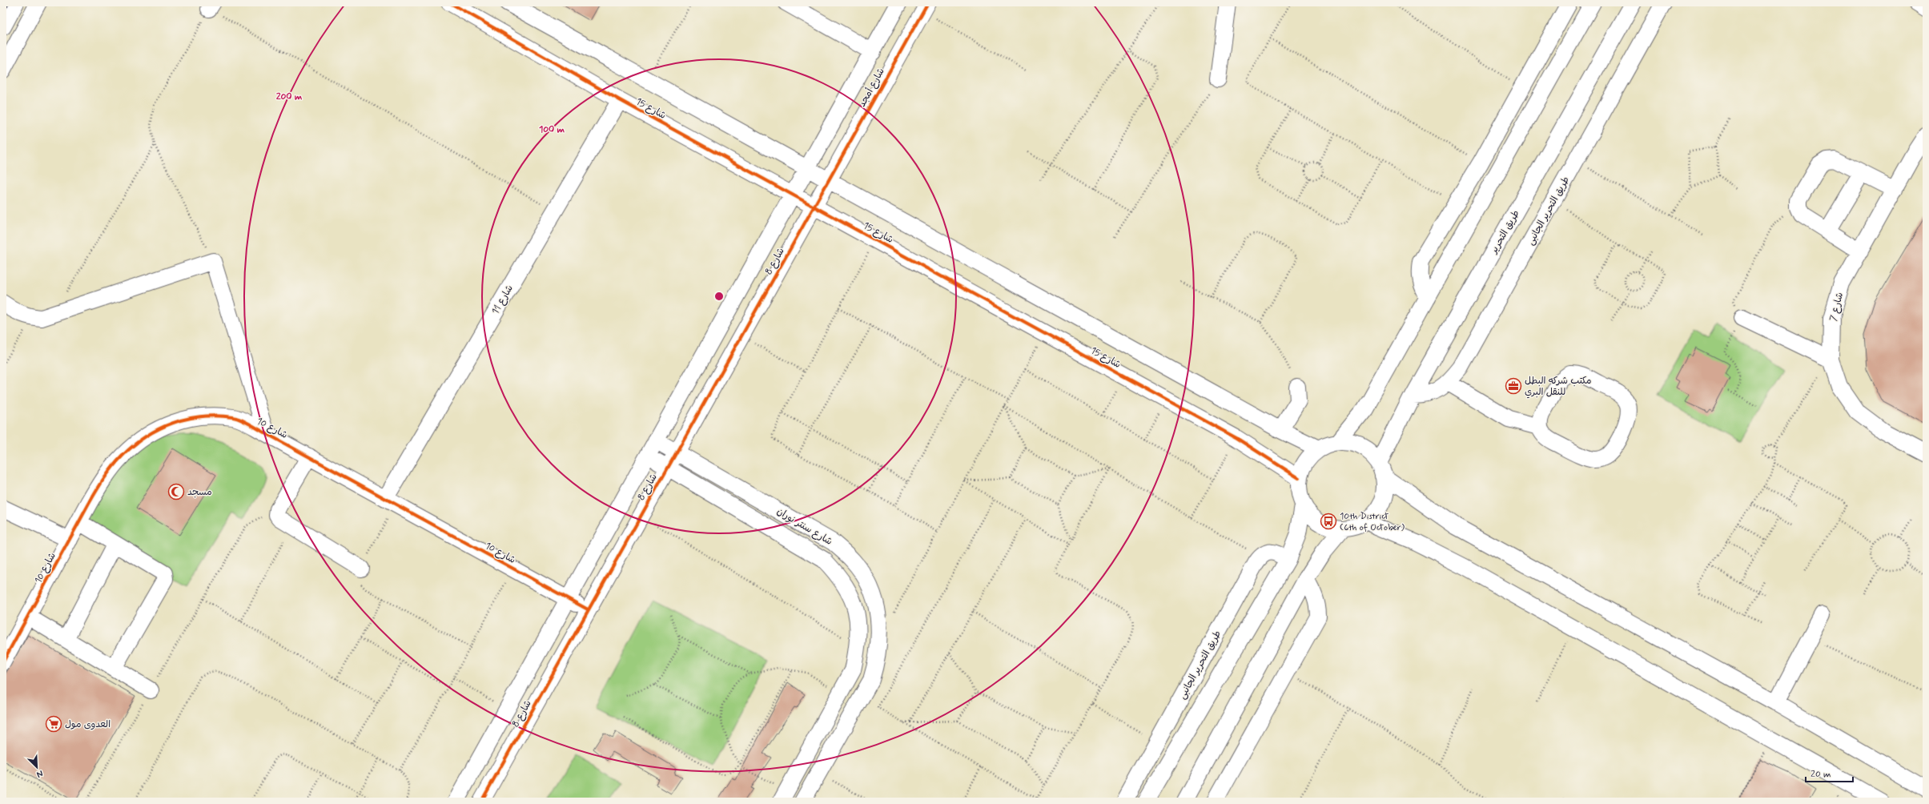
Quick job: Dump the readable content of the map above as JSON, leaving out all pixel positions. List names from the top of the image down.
{
  "streets": {
    "street": [
      "شارع أمجد",
      "شارع 15",
      "طريق التحرير الجانبى",
      "طريق التحرير",
      "شارع 8",
      "شارع 11",
      "شارع 7",
      "شارع 10",
      "شارع سنتر نوران"
    ]
  },
  "crossings": [
    ["شارع أمجد", "شارع 8"],
    ["شارع 15", "طريق التحرير"],
    ["شارع 15", "شارع 8"],
    ["شارع 15", "شارع 11"],
    ["طريق التحرير الجانبى", "طريق التحرير"],
    ["شارع 8", "شارع 10"],
    ["شارع 8", "شارع سنتر نوران"],
    ["شارع 11", "شارع 10"]
  ],
  "places": {
    "office": ["مكتب شركه البطل للنقل البري"],
    "mosque": ["مسجد"],
    "bus stop": ["10th District (6th of October)"],
    "supermarket": ["العدوى مول"]
  },
  "scale_bar": "20 m",
  "north": "bottom right",
  "rings": ["200 m", "100 m"]
}
